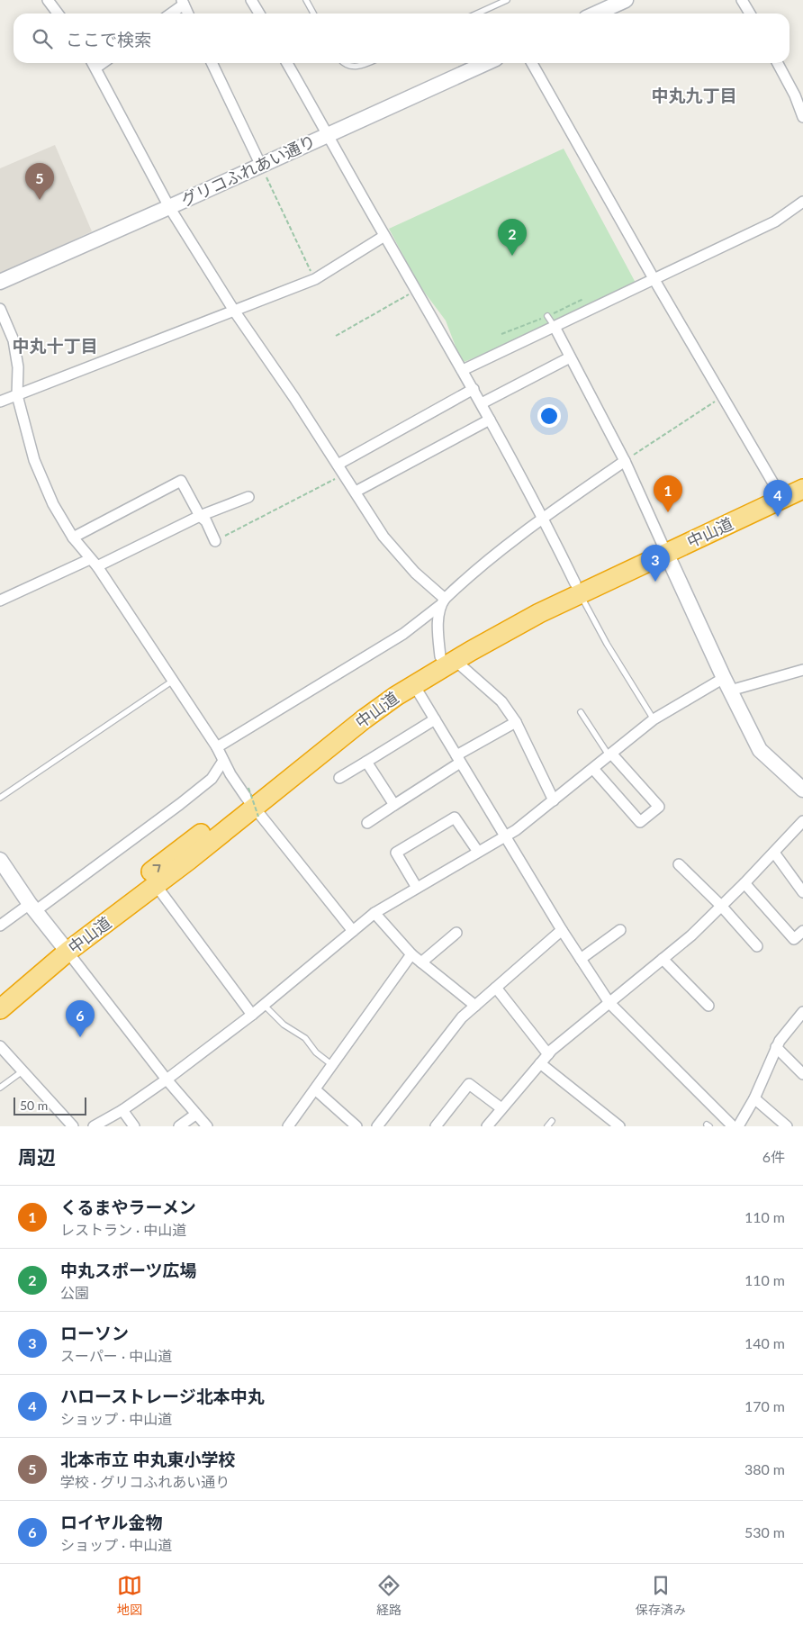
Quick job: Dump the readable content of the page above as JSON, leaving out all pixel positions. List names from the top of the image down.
{
  "streets": {
    "highway": ["中山道"],
    "street": ["グリコふれあい通り"]
  },
  "districts": ["中丸九丁目", "中丸十丁目"],
  "scale_bar": "50 m",
  "page": {
    "search": "ここで検索",
    "pins": [
      "5",
      "2",
      "1",
      "4",
      "3",
      "6"
    ],
    "scale": "50 m",
    "heading": ["周辺", "6件"],
    "list": [
      {
        "mark": "1",
        "name": "くるまやラーメン",
        "note": "レストラン · 中山道",
        "value": "110 m"
      },
      {
        "mark": "2",
        "name": "中丸スポーツ広場",
        "note": "公園",
        "value": "110 m"
      },
      {
        "mark": "3",
        "name": "ローソン",
        "note": "スーパー · 中山道",
        "value": "140 m"
      },
      {
        "mark": "4",
        "name": "ハローストレージ北本中丸",
        "note": "ショップ · 中山道",
        "value": "170 m"
      },
      {
        "mark": "5",
        "name": "北本市立 中丸東小学校",
        "note": "学校 · グリコふれあい通り",
        "value": "380 m"
      },
      {
        "mark": "6",
        "name": "ロイヤル金物",
        "note": "ショップ · 中山道",
        "value": "530 m"
      }
    ],
    "nav": ["地図", "経路", "保存済み"]
  }
}
